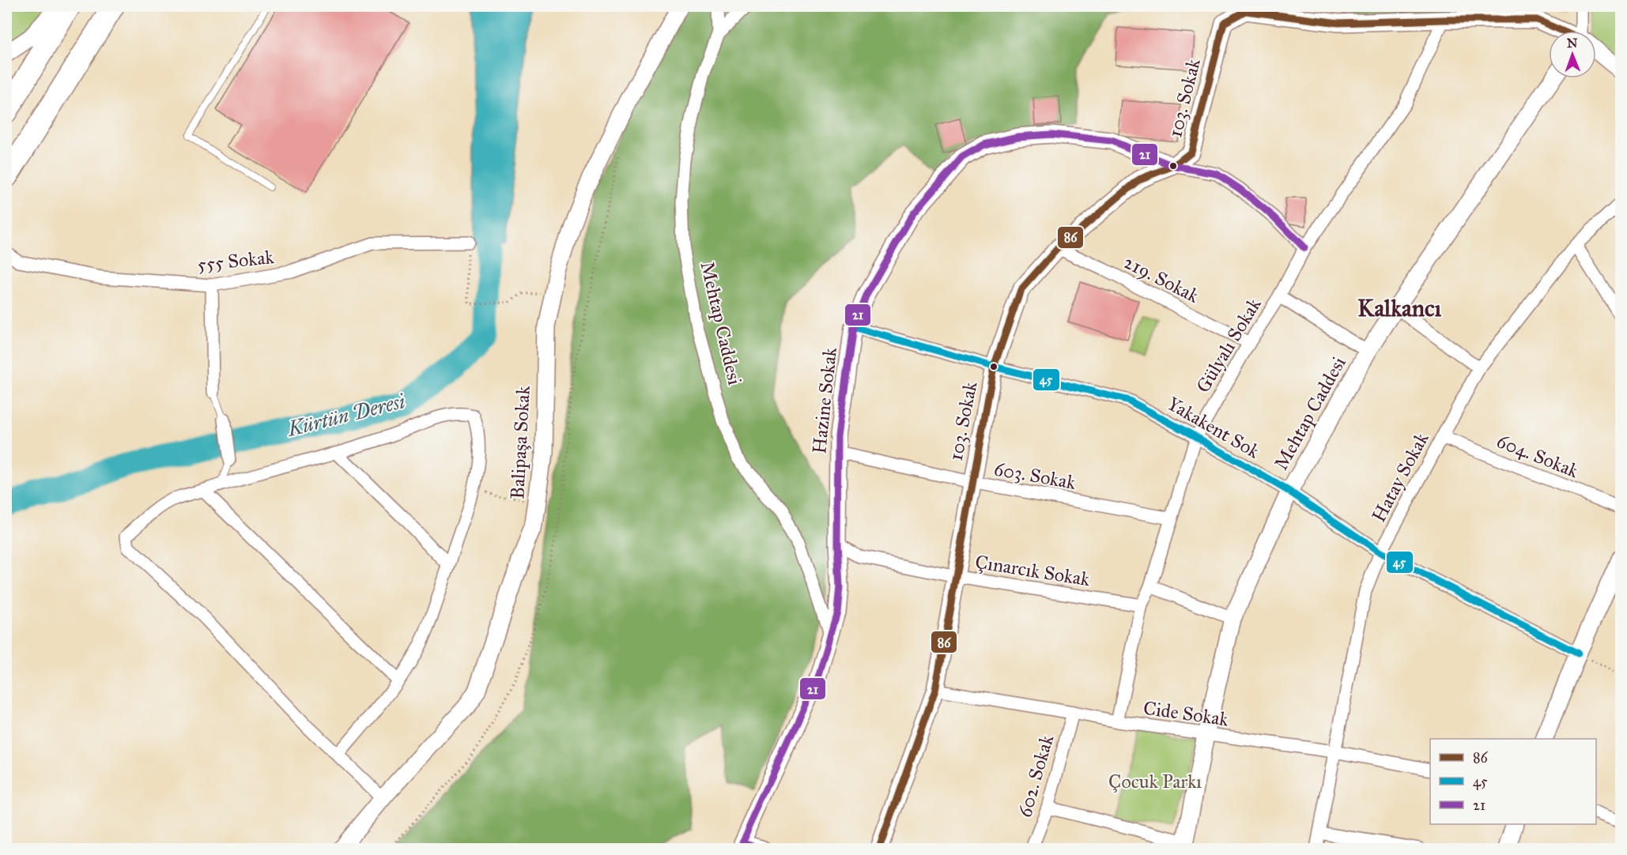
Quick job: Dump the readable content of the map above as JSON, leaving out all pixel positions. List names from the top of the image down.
{
  "streets": {
    "street": [
      "103. Sokak",
      "555 Sokak",
      "219. Sokak",
      "Mehtap Caddesi",
      "Gülyalı Sokak",
      "Hazine Sokak",
      "Yakakent Sok",
      "Balipaşa Sokak",
      "604. Sokak",
      "603. Sokak",
      "Hatay Sokak",
      "Çınarcık Sokak",
      "Cide Sokak",
      "602. Sokak"
    ]
  },
  "crossings": [
    ["103. Sokak", "219. Sokak"],
    ["103. Sokak", "Gülyalı Sokak"],
    ["103. Sokak", "Hazine Sokak"],
    ["103. Sokak", "Yakakent Sok"],
    ["103. Sokak", "603. Sokak"],
    ["103. Sokak", "Çınarcık Sokak"],
    ["103. Sokak", "Cide Sokak"],
    ["219. Sokak", "Gülyalı Sokak"],
    ["Mehtap Caddesi", "Hazine Sokak"],
    ["Mehtap Caddesi", "Yakakent Sok"],
    ["Mehtap Caddesi", "Cide Sokak"],
    ["Gülyalı Sokak", "Hazine Sokak"],
    ["Gülyalı Sokak", "Yakakent Sok"],
    ["Gülyalı Sokak", "603. Sokak"],
    ["Gülyalı Sokak", "Çınarcık Sokak"],
    ["Gülyalı Sokak", "Cide Sokak"],
    ["Hazine Sokak", "Yakakent Sok"],
    ["Hazine Sokak", "603. Sokak"],
    ["Hazine Sokak", "Çınarcık Sokak"],
    ["Yakakent Sok", "Hatay Sokak"],
    ["604. Sokak", "Hatay Sokak"],
    ["Hatay Sokak", "Cide Sokak"],
    ["Cide Sokak", "602. Sokak"]
  ],
  "districts": ["Kalkancı"],
  "water": ["Kürtün Deresi"],
  "parks": ["Çocuk Parkı"],
  "lines": ["transit line 86", "transit line 21", "transit line 45"],
  "legend": ["86", "45", "21"],
  "north": "top"
}
